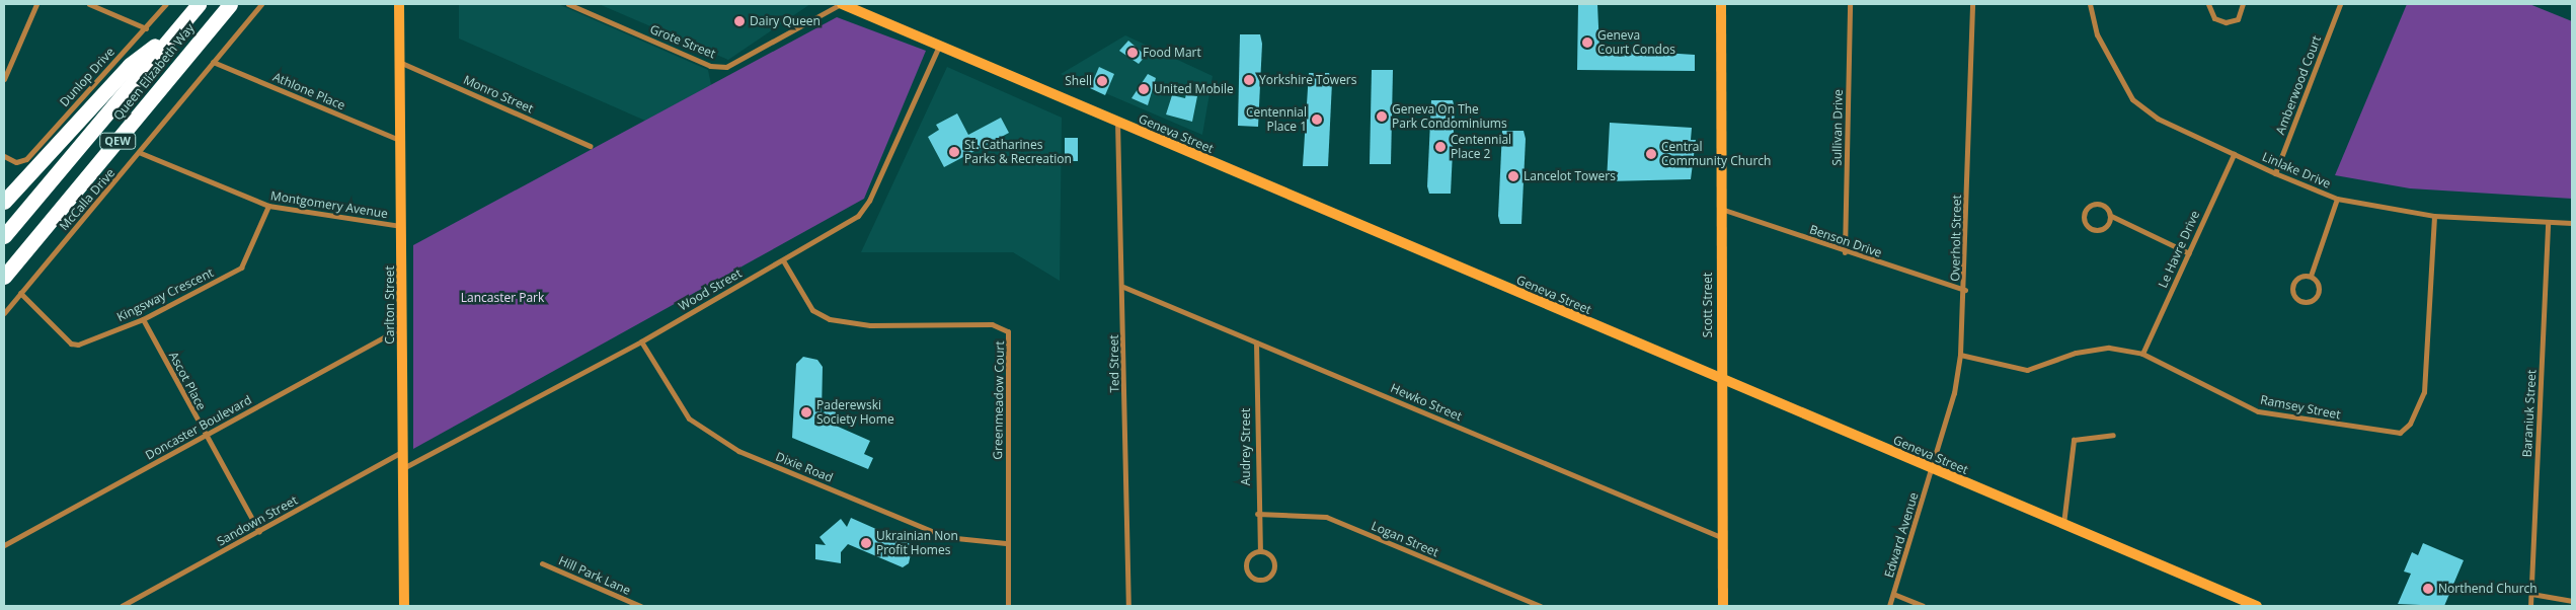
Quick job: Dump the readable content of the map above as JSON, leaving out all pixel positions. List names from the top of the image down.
{
  "streets": {
    "highway": ["Queen Elizabeth Way", "QEW"],
    "main road": ["Geneva Street", "Carlton Street", "Scott Street"],
    "street": [
      "Grote Street",
      "Dunlop Drive",
      "Amberwood Court",
      "Athlone Place",
      "Monro Street",
      "Sullivan Drive",
      "Linlake Drive",
      "McCalla Drive",
      "Montgomery Avenue",
      "Overholt Street",
      "Benson Drive",
      "Le Havre Drive",
      "Wood Street",
      "Kingsway Crescent",
      "Ted Street",
      "Ascot Place",
      "Greenmeadow Court",
      "Hewko Street",
      "Ramsey Street",
      "Baraniuk Street",
      "Doncaster Boulevard",
      "Audrey Street",
      "Dixie Road",
      "Sandown Street",
      "Edward Avenue",
      "Logan Street",
      "Hill Park Lane"
    ]
  },
  "crossings": [
    ["Grote Street", "Geneva Street"],
    ["Amberwood Court", "Linlake Drive"],
    ["Athlone Place", "McCalla Drive"],
    ["Athlone Place", "Carlton Street"],
    ["Monro Street", "Carlton Street"],
    ["Sullivan Drive", "Benson Drive"],
    ["Geneva Street", "Overholt Street"],
    ["Geneva Street", "Wood Street"],
    ["Geneva Street", "Scott Street"],
    ["Geneva Street", "Ted Street"],
    ["Geneva Street", "Edward Avenue"],
    ["Linlake Drive", "Le Havre Drive"],
    ["Linlake Drive", "Ramsey Street"],
    ["Linlake Drive", "Baraniuk Street"],
    ["McCalla Drive", "Montgomery Avenue"],
    ["McCalla Drive", "Kingsway Crescent"],
    ["Montgomery Avenue", "Kingsway Crescent"],
    ["Montgomery Avenue", "Carlton Street"],
    ["Overholt Street", "Benson Drive"],
    ["Overholt Street", "Ramsey Street"],
    ["Overholt Street", "Edward Avenue"],
    ["Benson Drive", "Scott Street"],
    ["Le Havre Drive", "Ramsey Street"],
    ["Wood Street", "Carlton Street"],
    ["Wood Street", "Greenmeadow Court"],
    ["Wood Street", "Dixie Road"],
    ["Kingsway Crescent", "Ascot Place"],
    ["Carlton Street", "Doncaster Boulevard"],
    ["Carlton Street", "Sandown Street"],
    ["Scott Street", "Hewko Street"],
    ["Ted Street", "Hewko Street"],
    ["Ascot Place", "Doncaster Boulevard"],
    ["Ascot Place", "Sandown Street"],
    ["Greenmeadow Court", "Dixie Road"],
    ["Hewko Street", "Audrey Street"],
    ["Audrey Street", "Logan Street"]
  ],
  "parks": ["Lancaster Park"],
  "places": [
    "Dairy Queen",
    "Geneva Court Condos",
    "Food Mart",
    "Yorkshire Towers",
    "Shell",
    "United Mobile",
    "Geneva On The Park Condominiums",
    "Centennial Place 1",
    "Centennial Place 2",
    "St. Catharines Parks & Recreation",
    "Central Community Church",
    "Lancelot Towers",
    "Paderewski Society Home",
    "Ukrainian Non Profit Homes",
    "Northend Church"
  ]
}
